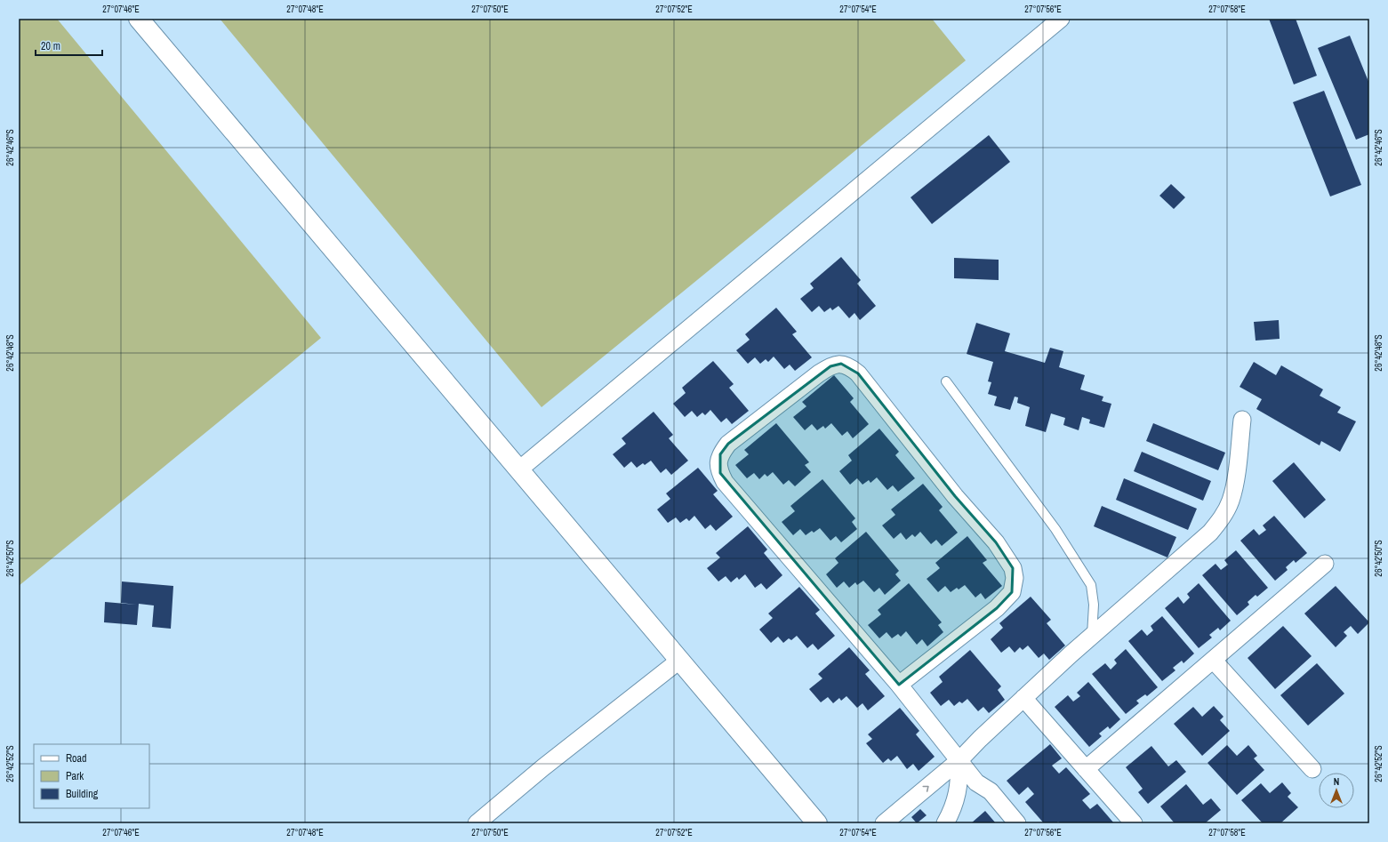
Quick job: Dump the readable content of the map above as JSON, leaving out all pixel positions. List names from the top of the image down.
{
  "legend": ["Road", "Park", "Building"],
  "scale_bar": "20 m",
  "north": "top",
  "coordinates": [
    "27°07'46\"E",
    "27°07'48\"E",
    "27°07'50\"E",
    "27°07'52\"E",
    "27°07'54\"E",
    "27°07'56\"E",
    "27°07'58\"E",
    "26°42'46\"S",
    "26°42'48\"S",
    "26°42'50\"S",
    "26°42'52\"S"
  ]
}
